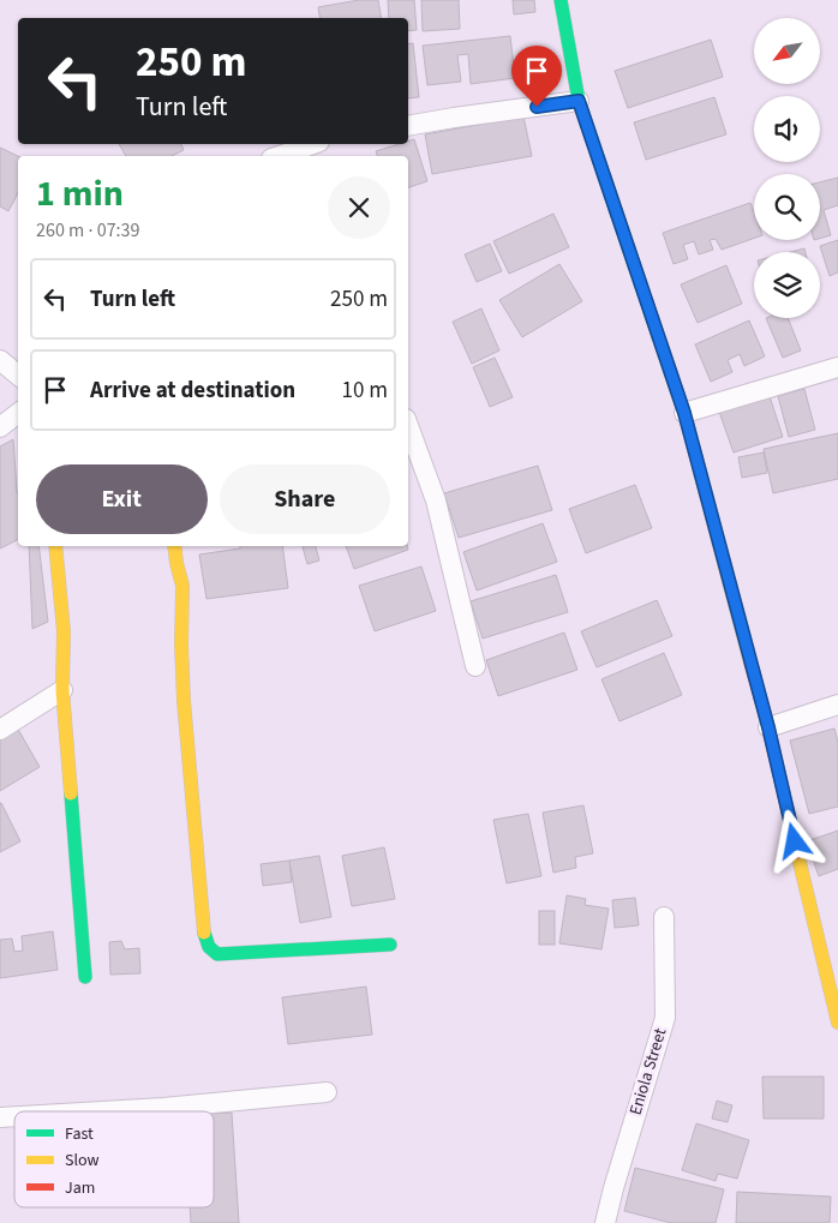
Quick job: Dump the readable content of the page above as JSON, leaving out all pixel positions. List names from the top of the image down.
{
  "streets": {
    "street": ["Eniola Street"]
  },
  "legend": ["Fast", "Slow", "Jam"],
  "north": "bottom left",
  "page": {
    "turn": ["250 m", "Turn left"],
    "heading": ["1 min", "260 m · 07:39"],
    "list": [
      {
        "name": "Turn left",
        "value": "250 m"
      },
      {
        "name": "Arrive at destination",
        "value": "10 m"
      }
    ],
    "buttons": ["Exit", "Share"]
  }
}
